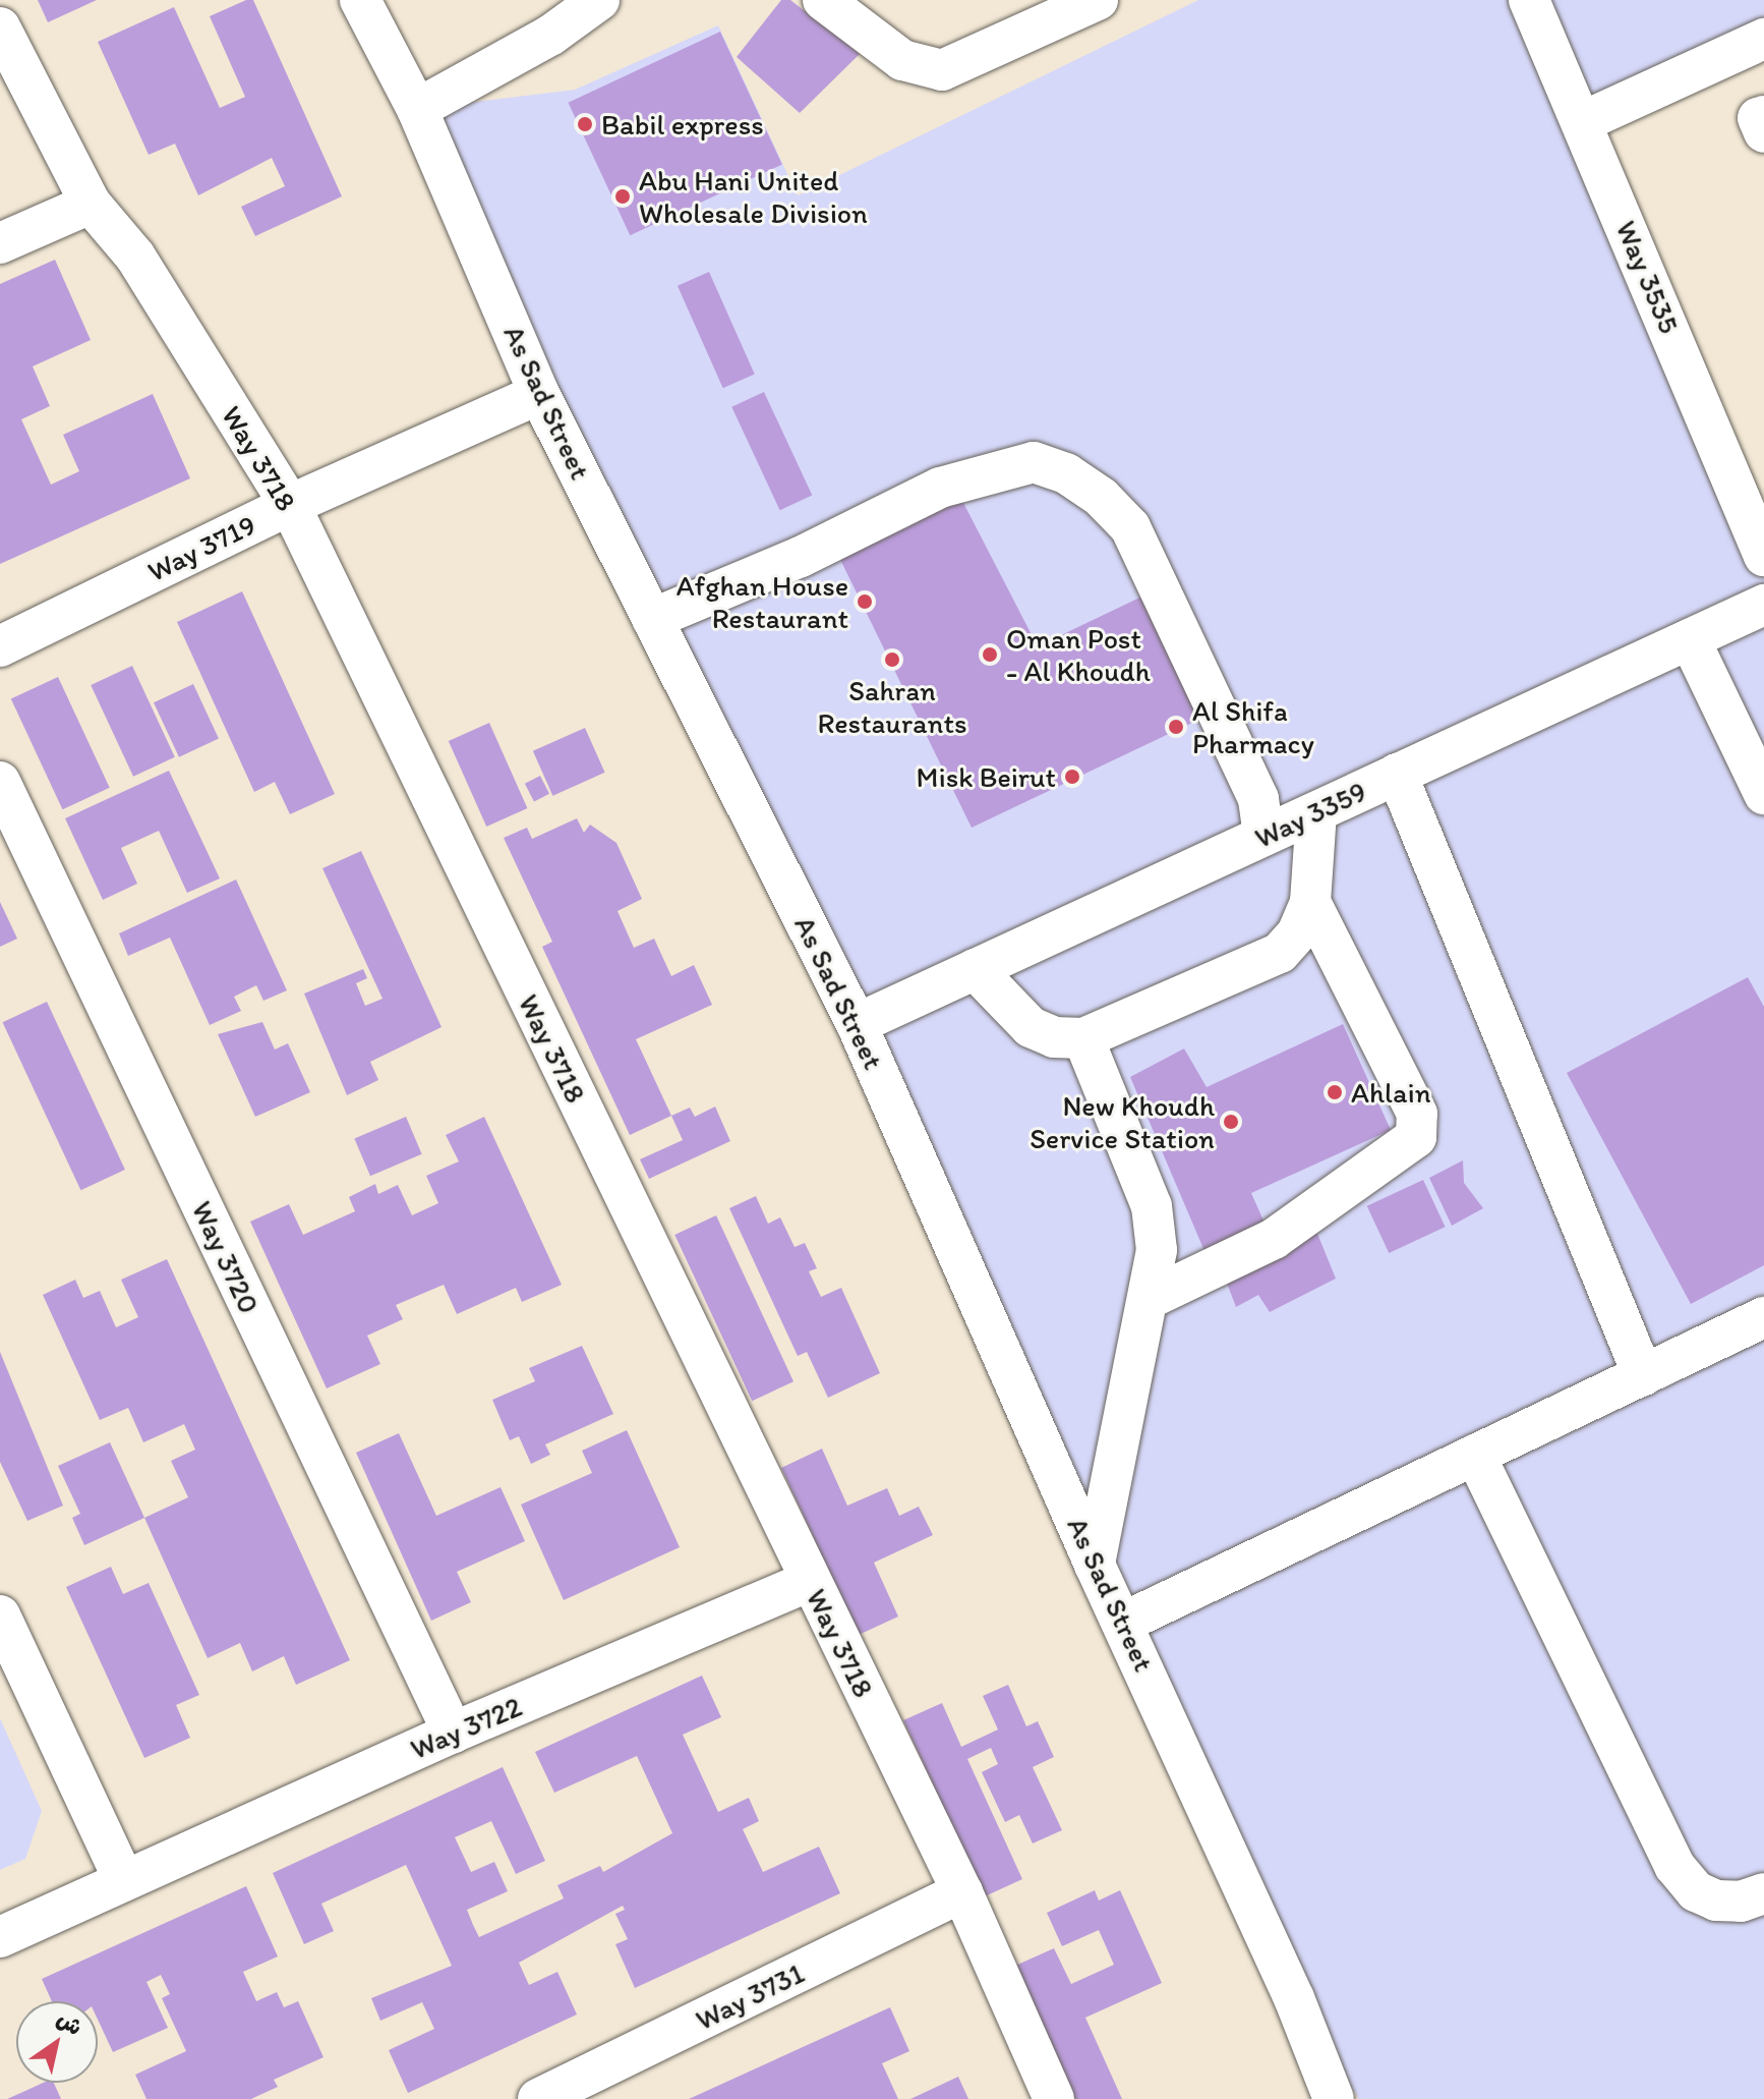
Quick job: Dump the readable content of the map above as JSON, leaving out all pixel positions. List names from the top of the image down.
{
  "streets": {
    "street": [
      "Way 3535",
      "As Sad Street",
      "Way 3718",
      "Way 3719",
      "Way 3359",
      "Way 3720",
      "Way 3722",
      "Way 3731"
    ]
  },
  "crossings": [
    ["As Sad Street", "Way 3719"],
    ["As Sad Street", "Way 3359"],
    ["Way 3718", "Way 3719"],
    ["Way 3718", "Way 3722"],
    ["Way 3718", "Way 3731"],
    ["Way 3720", "Way 3722"]
  ],
  "places": [
    "Babil express",
    "Abu Hani United Wholesale Division",
    "Afghan House Restaurant",
    "Oman Post - Al Khoudh",
    "Sahran Restaurants",
    "Al Shifa Pharmacy",
    "Misk Beirut",
    "Ahlain",
    "New Khoudh Service Station"
  ],
  "north": "top right"
}
